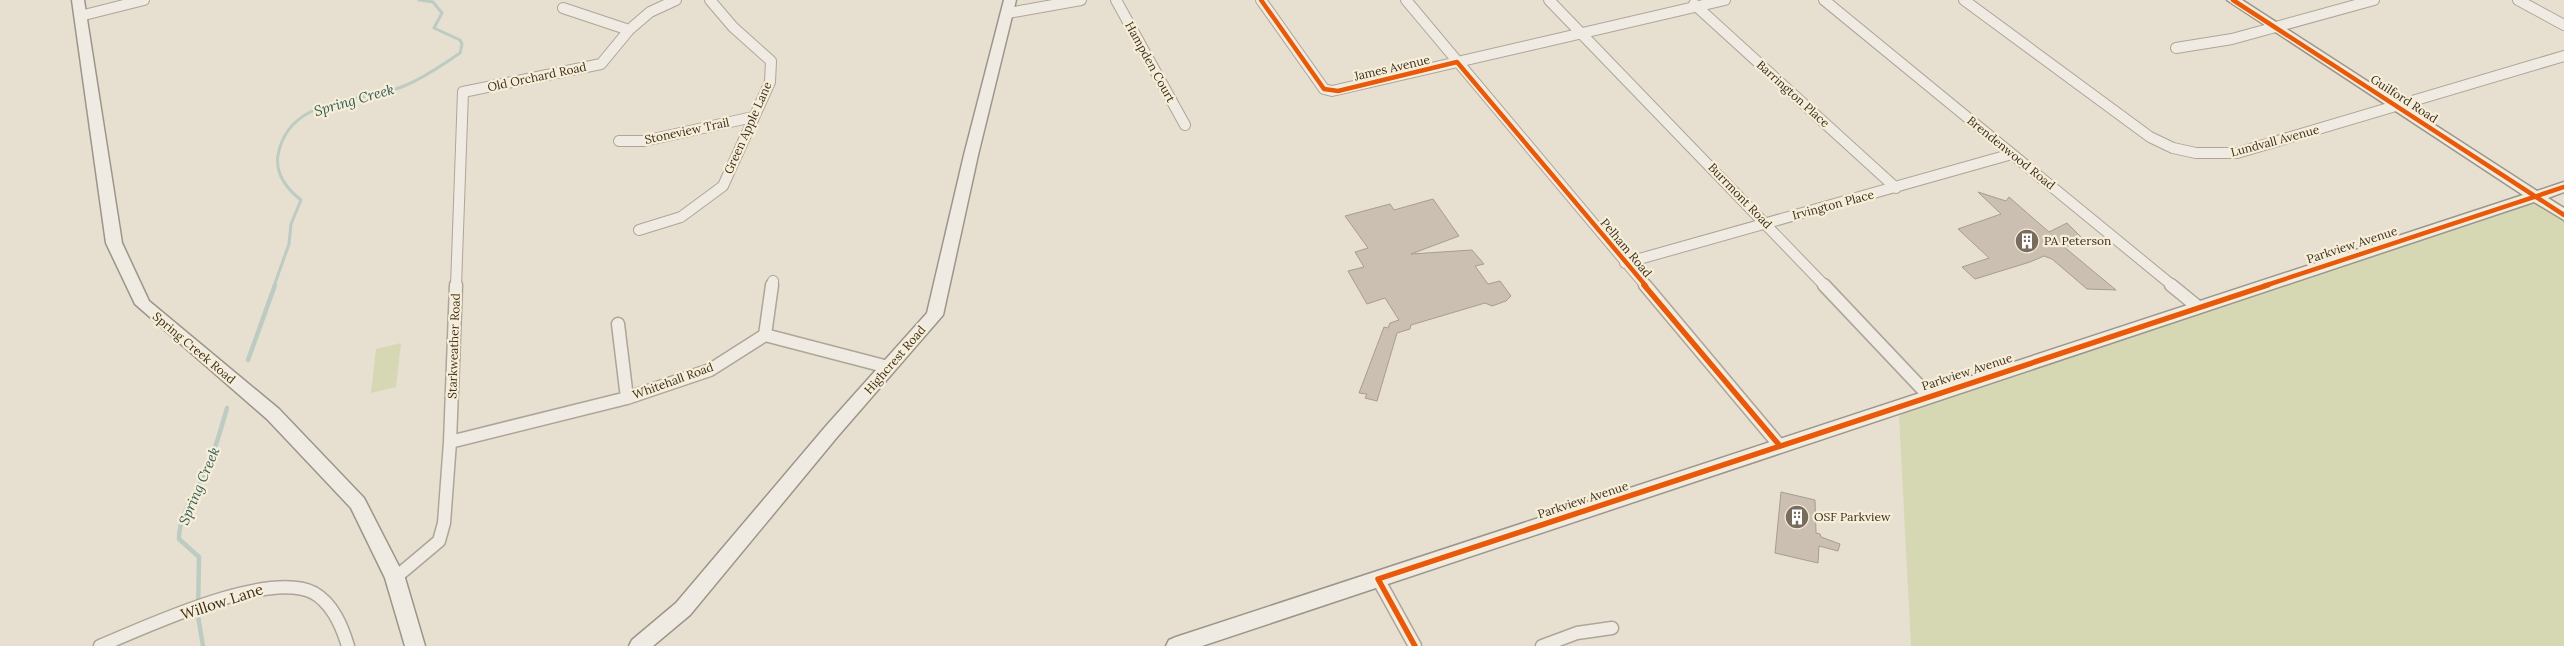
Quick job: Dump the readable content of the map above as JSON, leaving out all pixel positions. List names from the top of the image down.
{
  "streets": {
    "street": [
      "Hampden Court",
      "James Avenue",
      "Old Orchard Road",
      "Barrington Place",
      "Guilford Road",
      "Green Apple Lane",
      "Stoneview Trail",
      "Lundvall Avenue",
      "Brendenwood Road",
      "Burrmont Road",
      "Irvington Place",
      "Parkview Avenue",
      "Pelham Road",
      "Starkweather Road",
      "Spring Creek Road",
      "Highcrest Road",
      "Whitehall Road",
      "Willow Lane"
    ]
  },
  "crossings": [
    ["James Avenue", "Barrington Place"],
    ["James Avenue", "Burrmont Road"],
    ["James Avenue", "Pelham Road"],
    ["Old Orchard Road", "Starkweather Road"],
    ["Barrington Place", "Irvington Place"],
    ["Guilford Road", "Lundvall Avenue"],
    ["Guilford Road", "Parkview Avenue"],
    ["Green Apple Lane", "Stoneview Trail"],
    ["Brendenwood Road", "Irvington Place"],
    ["Brendenwood Road", "Parkview Avenue"],
    ["Burrmont Road", "Irvington Place"],
    ["Burrmont Road", "Parkview Avenue"],
    ["Irvington Place", "Pelham Road"],
    ["Parkview Avenue", "Pelham Road"],
    ["Starkweather Road", "Spring Creek Road"],
    ["Starkweather Road", "Whitehall Road"]
  ],
  "water": ["Spring Creek"],
  "places": {
    "building": ["PA Peterson", "OSF Parkview"]
  }
}
